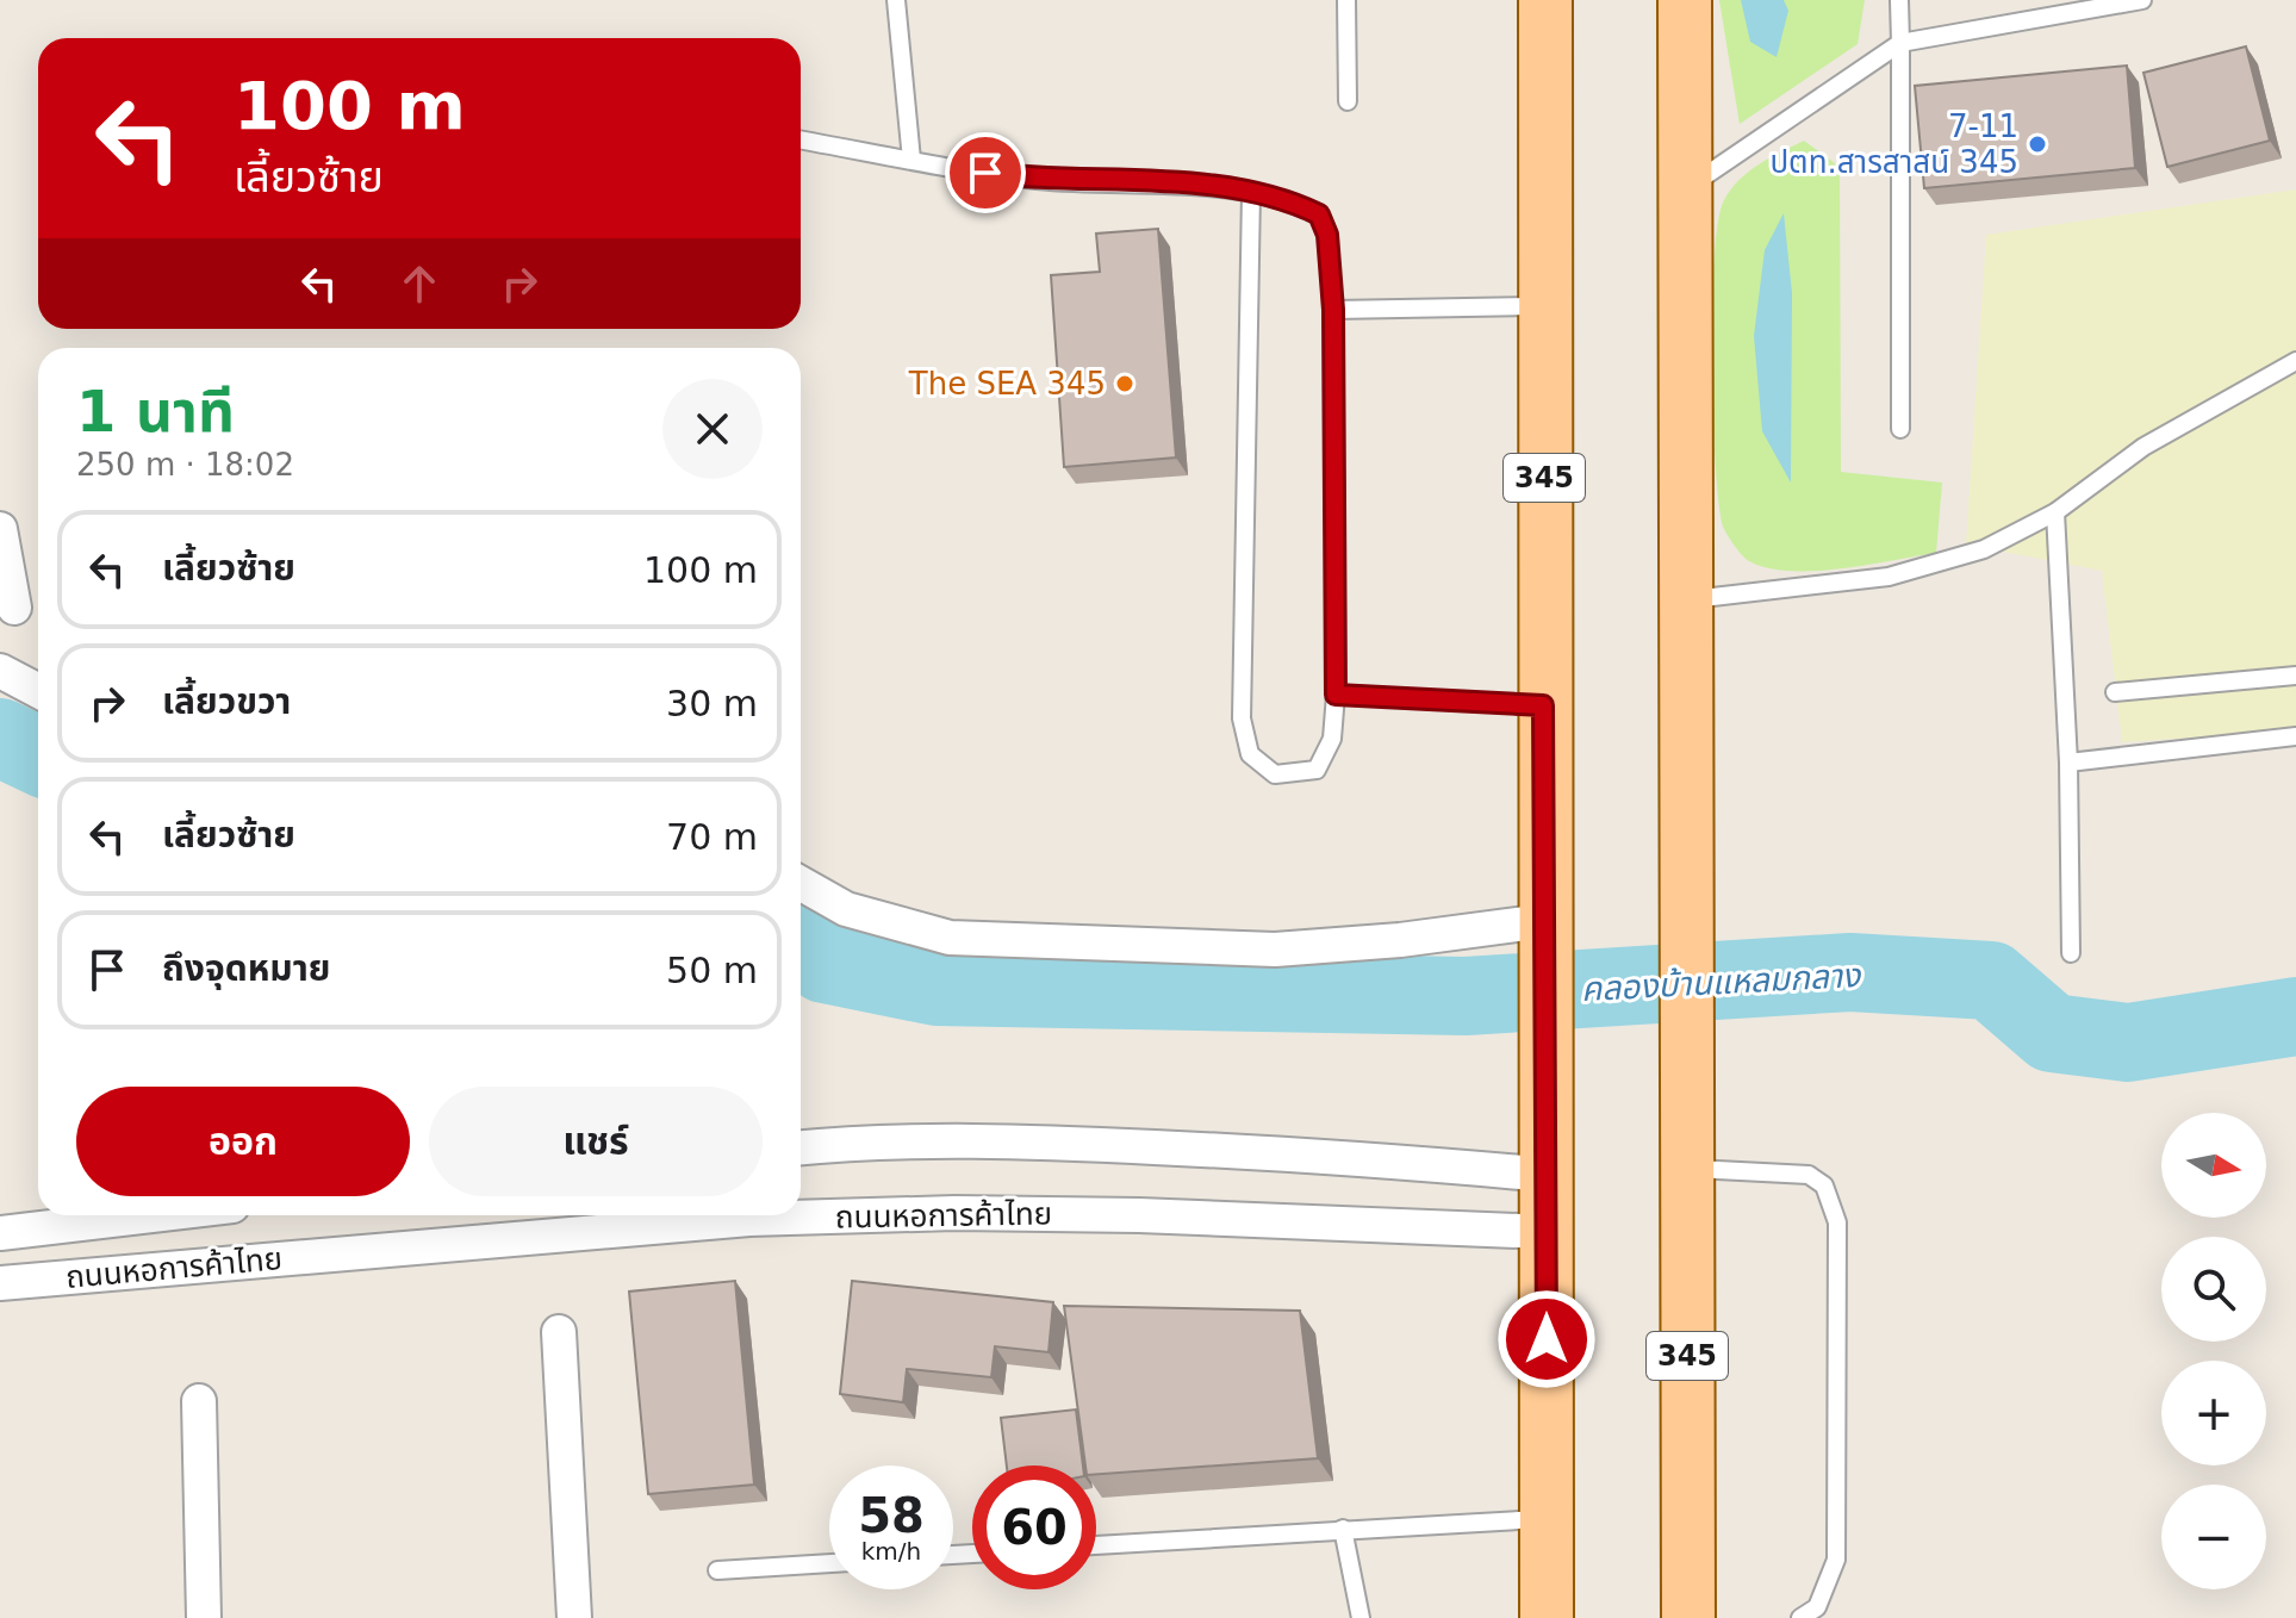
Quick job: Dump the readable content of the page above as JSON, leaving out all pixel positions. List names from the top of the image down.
{
  "streets": {
    "main road": ["345"],
    "street": ["ถนนหอการค้าไทย"]
  },
  "crossings": [
    ["345", "ถนนหอการค้าไทย"]
  ],
  "water": ["คลองบ้านแหลมกลาง"],
  "places": ["7-11 ปตท.สารสาสน์ 345", "The SEA 345"],
  "north": "right",
  "page": {
    "turn": ["100 m", "เลี้ยวซ้าย"],
    "heading": ["1 นาที", "250 m · 18:02"],
    "list": [
      {
        "name": "เลี้ยวซ้าย",
        "value": "100 m"
      },
      {
        "name": "เลี้ยวขวา",
        "value": "30 m"
      },
      {
        "name": "เลี้ยวซ้าย",
        "value": "70 m"
      },
      {
        "name": "ถึงจุดหมาย",
        "value": "50 m"
      }
    ],
    "buttons": ["ออก", "แชร์"],
    "map_buttons": ["+", "−"],
    "speed": "58 km/h",
    "limit": "60"
  }
}
